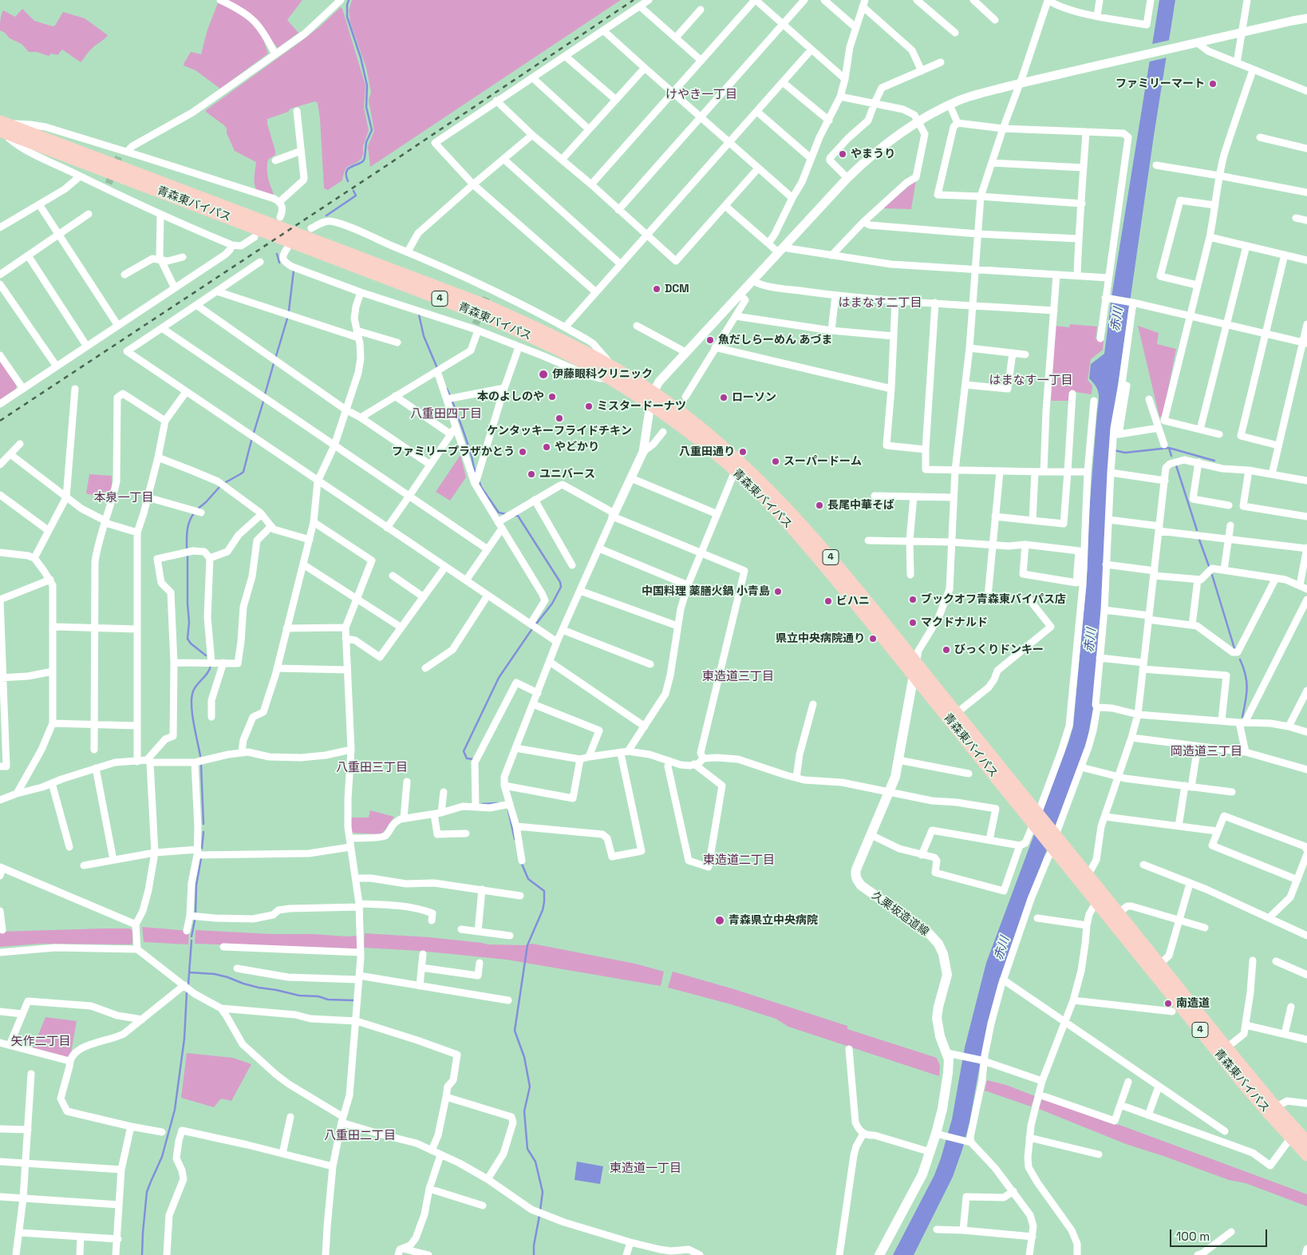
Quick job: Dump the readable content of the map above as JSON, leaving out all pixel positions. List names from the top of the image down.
{
  "streets": {
    "highway": ["青森東バイパス", "4"],
    "main road": ["久栗坂造道線"]
  },
  "crossings": [
    ["青森東バイパス", "久栗坂造道線"]
  ],
  "districts": [
    "けやき一丁目",
    "はまなす二丁目",
    "はまなす一丁目",
    "八重田四丁目",
    "本泉一丁目",
    "東造道三丁目",
    "岡造道三丁目",
    "八重田三丁目",
    "東造道二丁目",
    "矢作二丁目",
    "八重田二丁目",
    "東造道一丁目"
  ],
  "water": ["赤川"],
  "places": [
    "ファミリーマート",
    "やまうり",
    "DCM",
    "魚だしらーめん あづま",
    "伊藤眼科クリニック",
    "本のよしのや",
    "ローソン",
    "ミスタードーナツ",
    "ケンタッキーフライドチキン",
    "やどかり",
    "ファミリープラザかとう",
    "八重田通り",
    "スーパードーム",
    "ユニバース",
    "長尾中華そば",
    "中国料理 薬膳火鍋 小青島",
    "ブックオフ青森東バイパス店",
    "ビハニ",
    "マクドナルド",
    "県立中央病院通り",
    "びっくりドンキー",
    "青森県立中央病院",
    "南造道"
  ],
  "scale_bar": "100 m"
}
